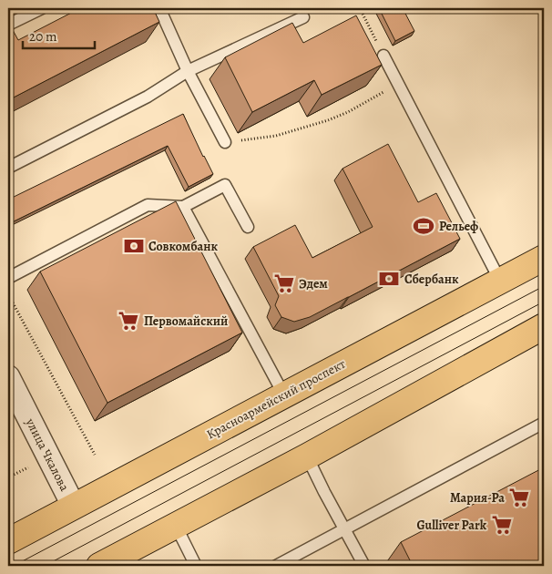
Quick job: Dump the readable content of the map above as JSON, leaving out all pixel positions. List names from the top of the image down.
{
  "streets": {
    "main road": ["Красноармейский проспект"],
    "street": ["улица Чкалова"]
  },
  "crossings": [
    ["Красноармейский проспект", "улица Чкалова"]
  ],
  "places": {
    "sports": ["Рельеф"],
    "bank": ["Совкомбанк", "Сбербанк"],
    "supermarket": [
      "Эдем",
      "Первомайский",
      "Мария-Ра",
      "Gulliver Park"
    ]
  },
  "scale_bar": "20 m"
}
